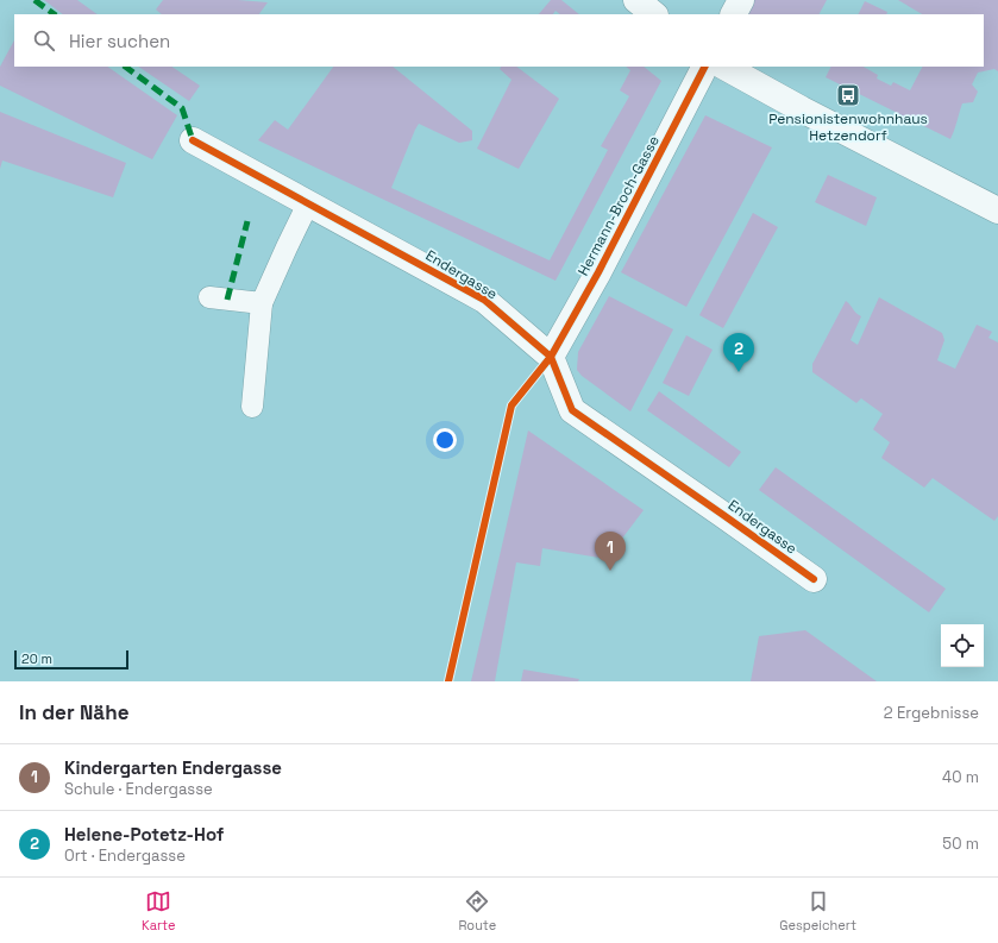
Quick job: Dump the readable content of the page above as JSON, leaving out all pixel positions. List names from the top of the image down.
{
  "streets": {
    "street": ["Hermann-Broch-Gasse", "Endergasse"]
  },
  "crossings": [
    ["Hermann-Broch-Gasse", "Endergasse"]
  ],
  "places": {
    "bus stop": ["Pensionistenwohnhaus Hetzendorf"]
  },
  "scale_bar": "20 m",
  "page": {
    "search": "Hier suchen",
    "pins": ["2", "1"],
    "scale": "20 m",
    "heading": ["In der Nähe", "2 Ergebnisse"],
    "list": [
      {
        "mark": "1",
        "name": "Kindergarten Endergasse",
        "note": "Schule · Endergasse",
        "value": "40 m"
      },
      {
        "mark": "2",
        "name": "Helene-Potetz-Hof",
        "note": "Ort · Endergasse",
        "value": "50 m"
      }
    ],
    "nav": ["Karte", "Route", "Gespeichert"]
  }
}
